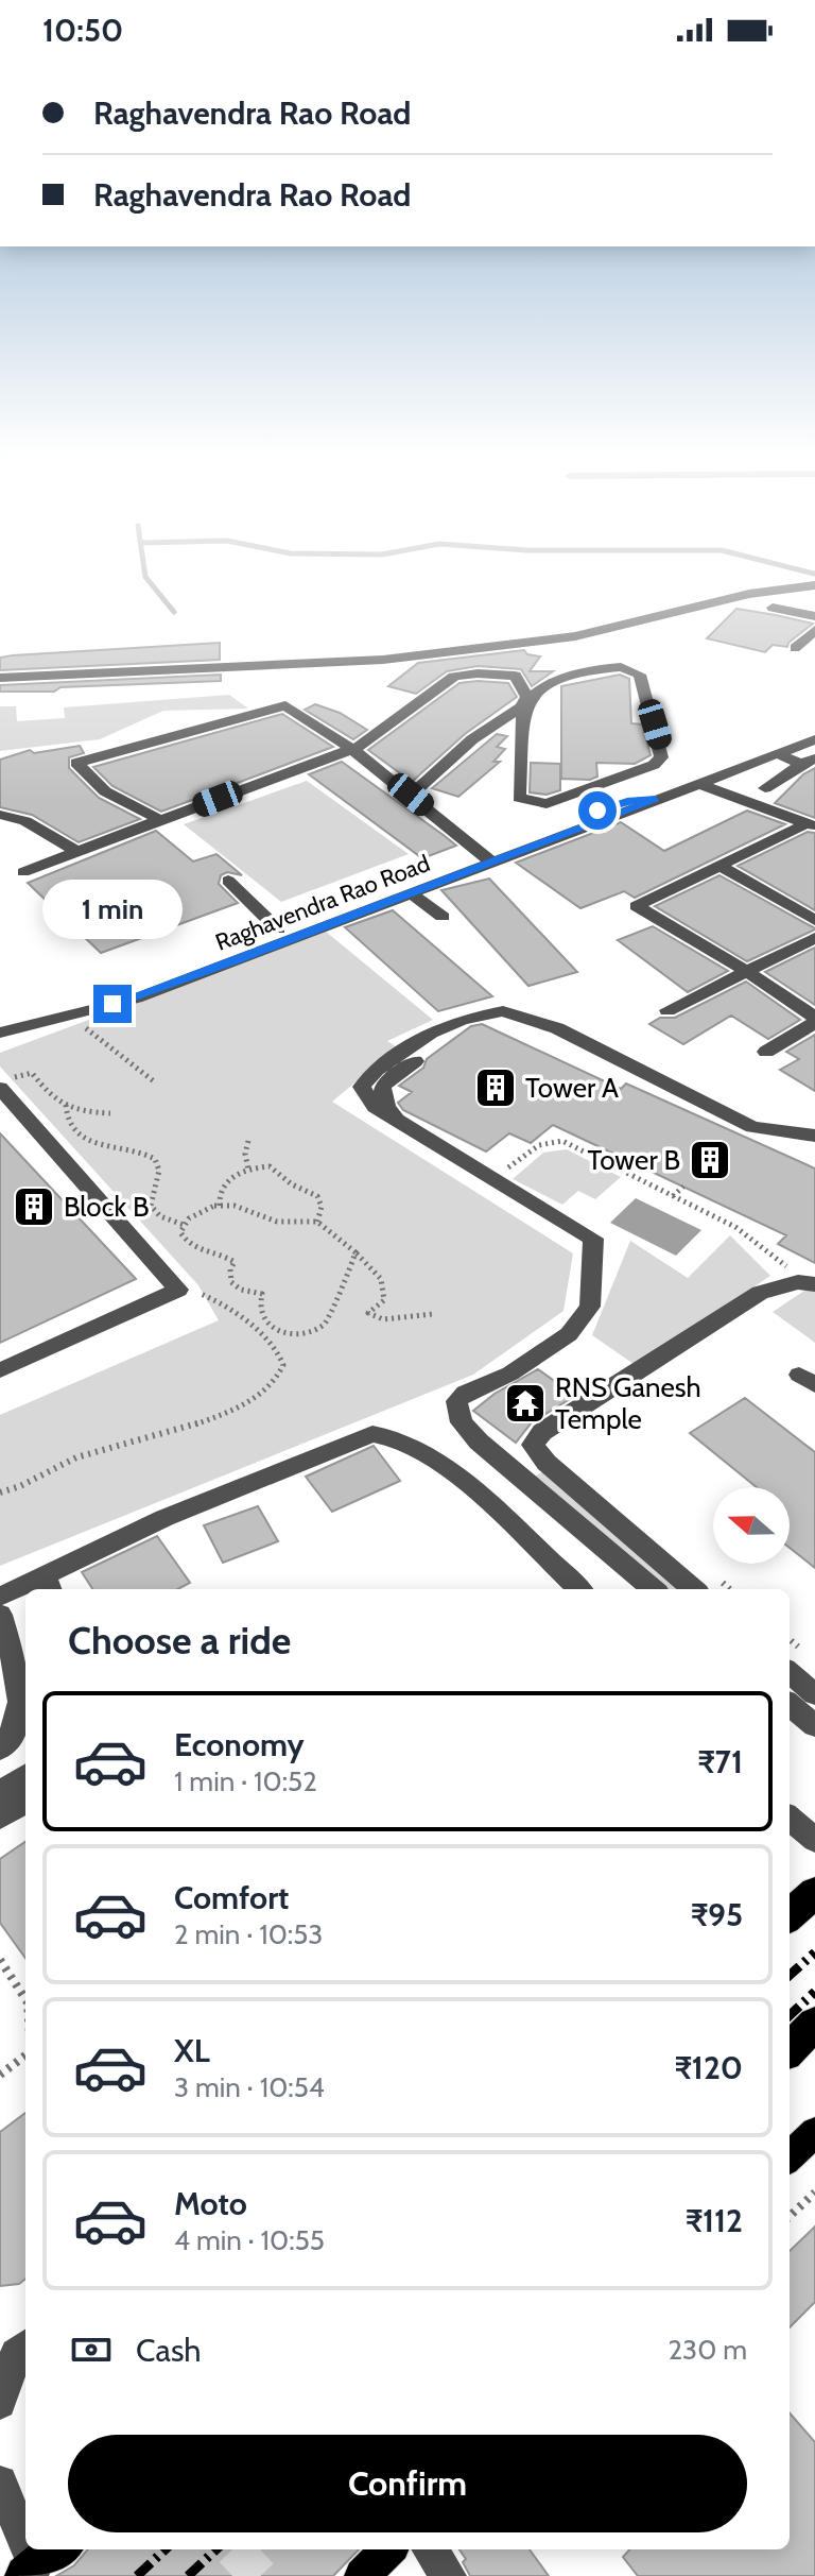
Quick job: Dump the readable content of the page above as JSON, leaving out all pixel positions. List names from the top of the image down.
{
  "streets": {
    "street": ["Raghavendra Rao Road"]
  },
  "places": {
    "building": ["Tower A", "Tower B", "Block B"],
    "temple": ["RNS Ganesh Temple"]
  },
  "north": "left",
  "page": {
    "status": "10:50",
    "banner": ["Raghavendra Rao Road", "Raghavendra Rao Road"],
    "bubble": "1 min",
    "heading": "Choose a ride",
    "list": [
      {
        "name": "Economy",
        "note": "1 min · 10:52",
        "value": "₹71"
      },
      {
        "name": "Comfort",
        "note": "2 min · 10:53",
        "value": "₹95"
      },
      {
        "name": "XL",
        "note": "3 min · 10:54",
        "value": "₹120"
      },
      {
        "name": "Moto",
        "note": "4 min · 10:55",
        "value": "₹112"
      }
    ],
    "pay": ["Cash", "230 m"],
    "buttons": "Confirm"
  }
}
